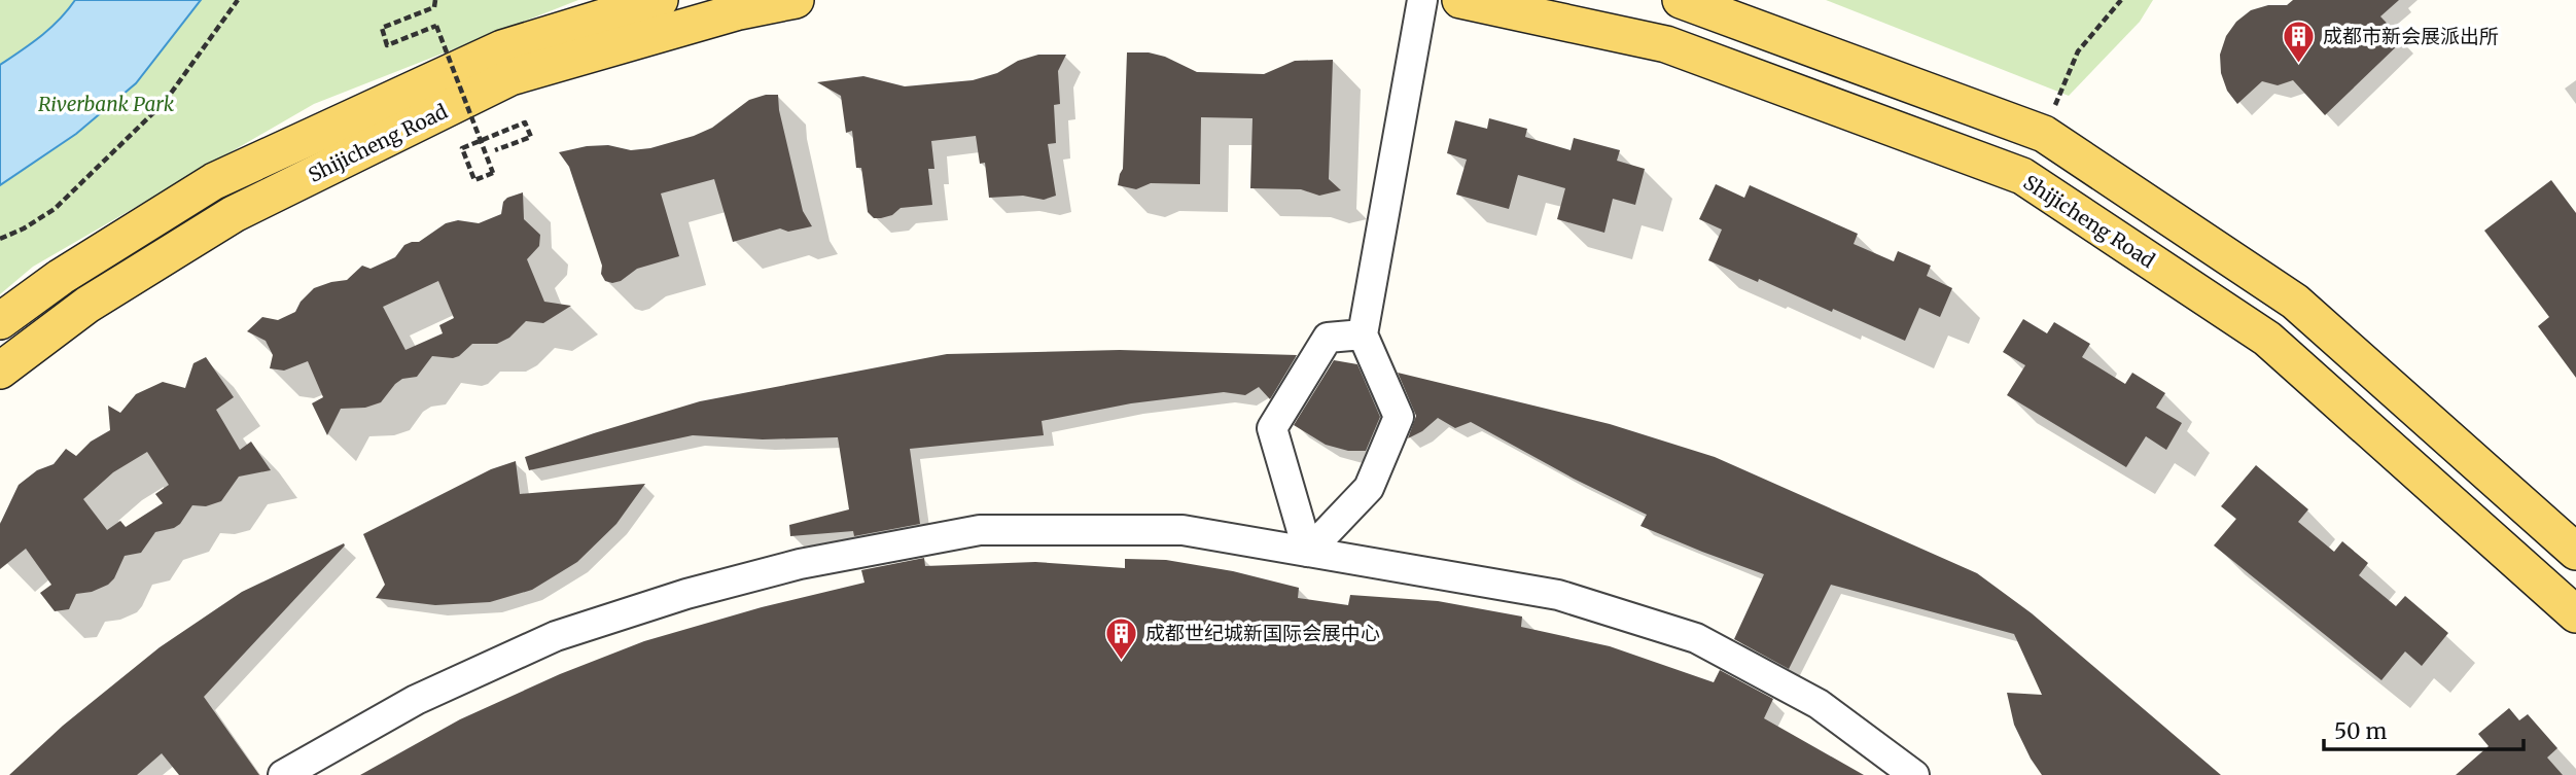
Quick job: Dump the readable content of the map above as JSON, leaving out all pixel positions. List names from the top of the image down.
{
  "streets": {
    "main road": ["Shijicheng Road"]
  },
  "parks": ["Riverbank Park"],
  "places": {
    "building": ["成都市新会展派出所", "成都世纪城新国际会展中心"]
  },
  "scale_bar": "50 m"
}
